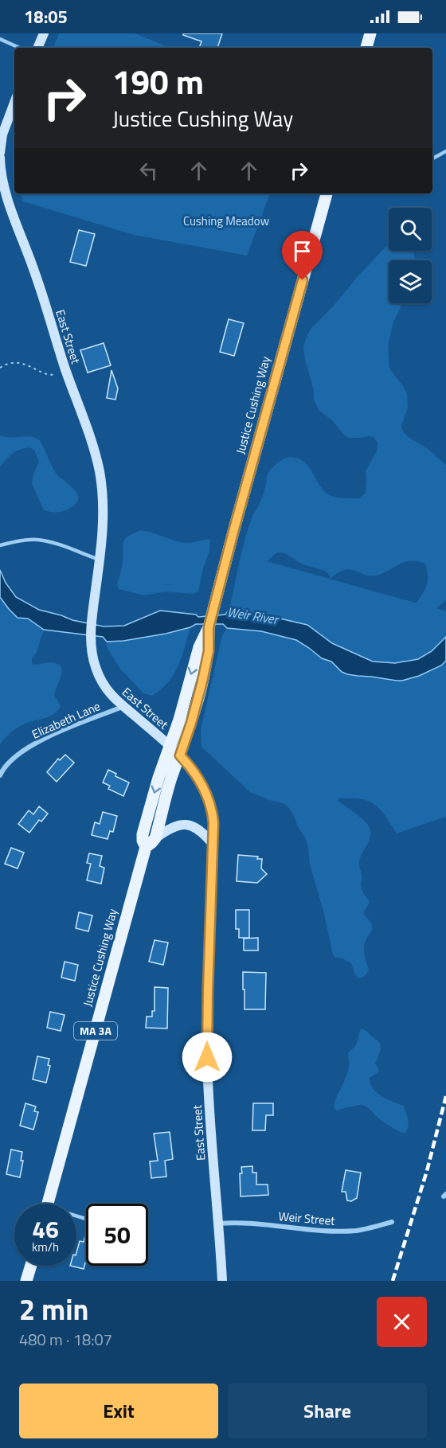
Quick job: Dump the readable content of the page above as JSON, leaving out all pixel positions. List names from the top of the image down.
{
  "streets": {
    "main road": ["East Street", "Justice Cushing Way", "MA 3A"],
    "street": ["Elizabeth Lane", "Weir Street"]
  },
  "crossings": [
    ["East Street", "Justice Cushing Way"],
    ["East Street", "Elizabeth Lane"],
    ["East Street", "Weir Street"]
  ],
  "water": ["Weir River"],
  "parks": ["Cushing Meadow"],
  "page": {
    "status": "18:05",
    "turn": ["190 m", "Justice Cushing Way"],
    "speed": "46 km/h",
    "limit": "50",
    "heading": ["2 min", "480 m · 18:07"],
    "buttons": ["Exit", "Share"]
  }
}
